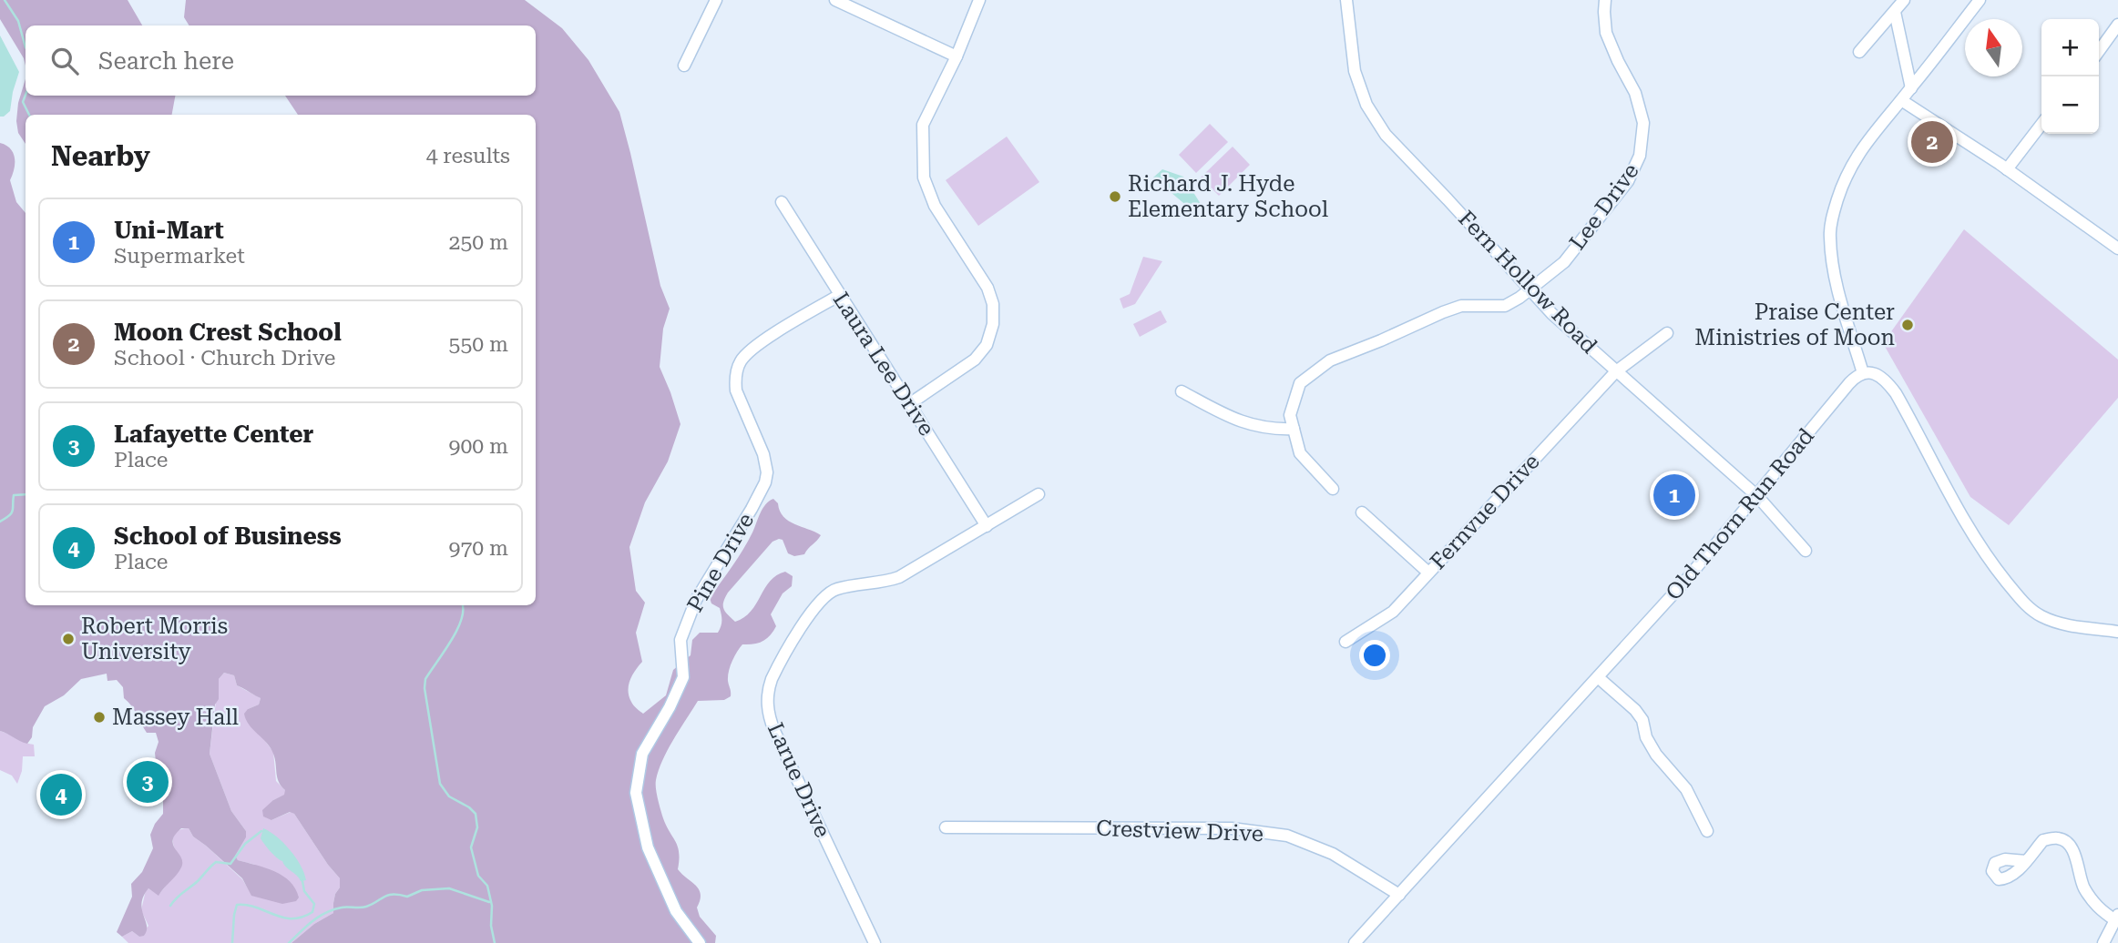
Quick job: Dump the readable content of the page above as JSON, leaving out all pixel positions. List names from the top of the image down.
{
  "streets": {
    "street": [
      "Lee Drive",
      "Fern Hollow Road",
      "Laura Lee Drive",
      "Fernvue Drive",
      "Old Thorn Run Road",
      "Pine Drive",
      "Larue Drive",
      "Crestview Drive"
    ]
  },
  "crossings": [
    ["Lee Drive", "Fern Hollow Road"],
    ["Fern Hollow Road", "Fernvue Drive"],
    ["Fern Hollow Road", "Old Thorn Run Road"],
    ["Laura Lee Drive", "Pine Drive"],
    ["Laura Lee Drive", "Larue Drive"],
    ["Old Thorn Run Road", "Crestview Drive"]
  ],
  "places": [
    "Richard J. Hyde Elementary School",
    "Praise Center Ministries of Moon",
    "Robert Morris University",
    "Massey Hall"
  ],
  "north": "top",
  "page": {
    "map_buttons": ["+", "−"],
    "search": "Search here",
    "heading": ["Nearby", "4 results"],
    "pins": [
      "2",
      "1",
      "3",
      "4"
    ],
    "list": [
      {
        "mark": "1",
        "name": "Uni-Mart",
        "note": "Supermarket",
        "value": "250 m"
      },
      {
        "mark": "2",
        "name": "Moon Crest School",
        "note": "School · Church Drive",
        "value": "550 m"
      },
      {
        "mark": "3",
        "name": "Lafayette Center",
        "note": "Place",
        "value": "900 m"
      },
      {
        "mark": "4",
        "name": "School of Business",
        "note": "Place",
        "value": "970 m"
      }
    ]
  }
}
